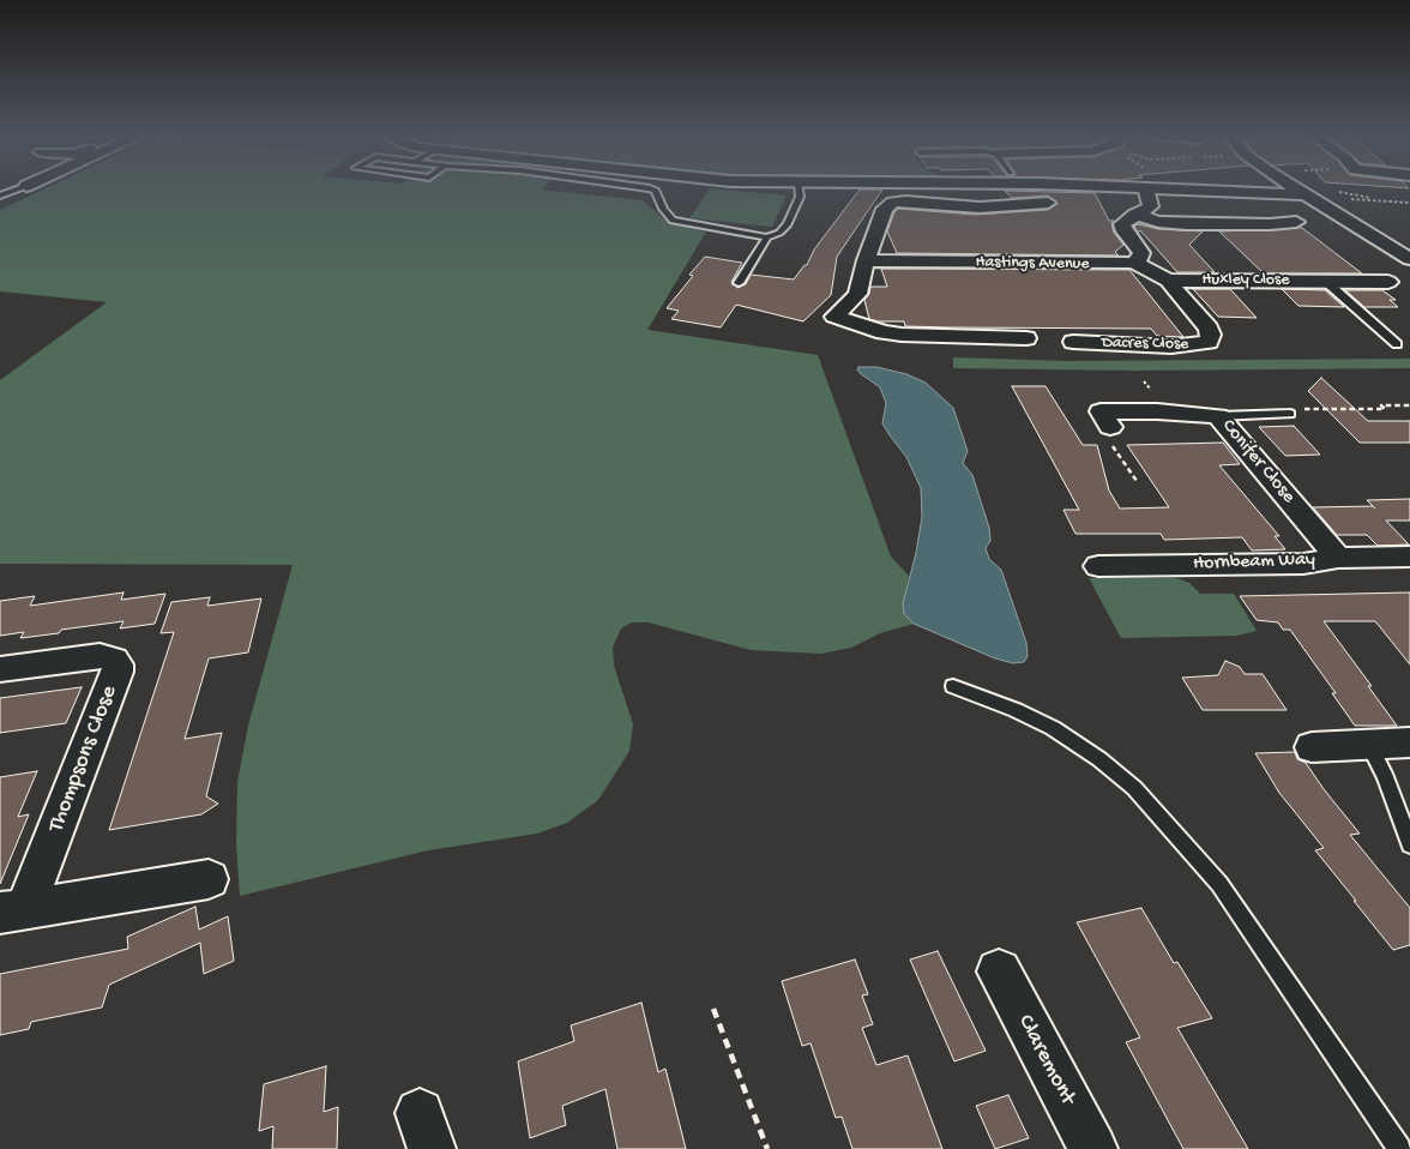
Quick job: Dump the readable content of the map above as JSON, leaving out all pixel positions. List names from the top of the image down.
{
  "streets": {
    "street": [
      "Hastings Avenue",
      "Huxley Close",
      "Dacres Close",
      "Conifer Close",
      "Hornbeam Way",
      "Thompsons Close",
      "Claremont"
    ]
  },
  "crossings": [
    ["Hastings Avenue", "Dacres Close"],
    ["Huxley Close", "Dacres Close"],
    ["Conifer Close", "Hornbeam Way"]
  ]
}
